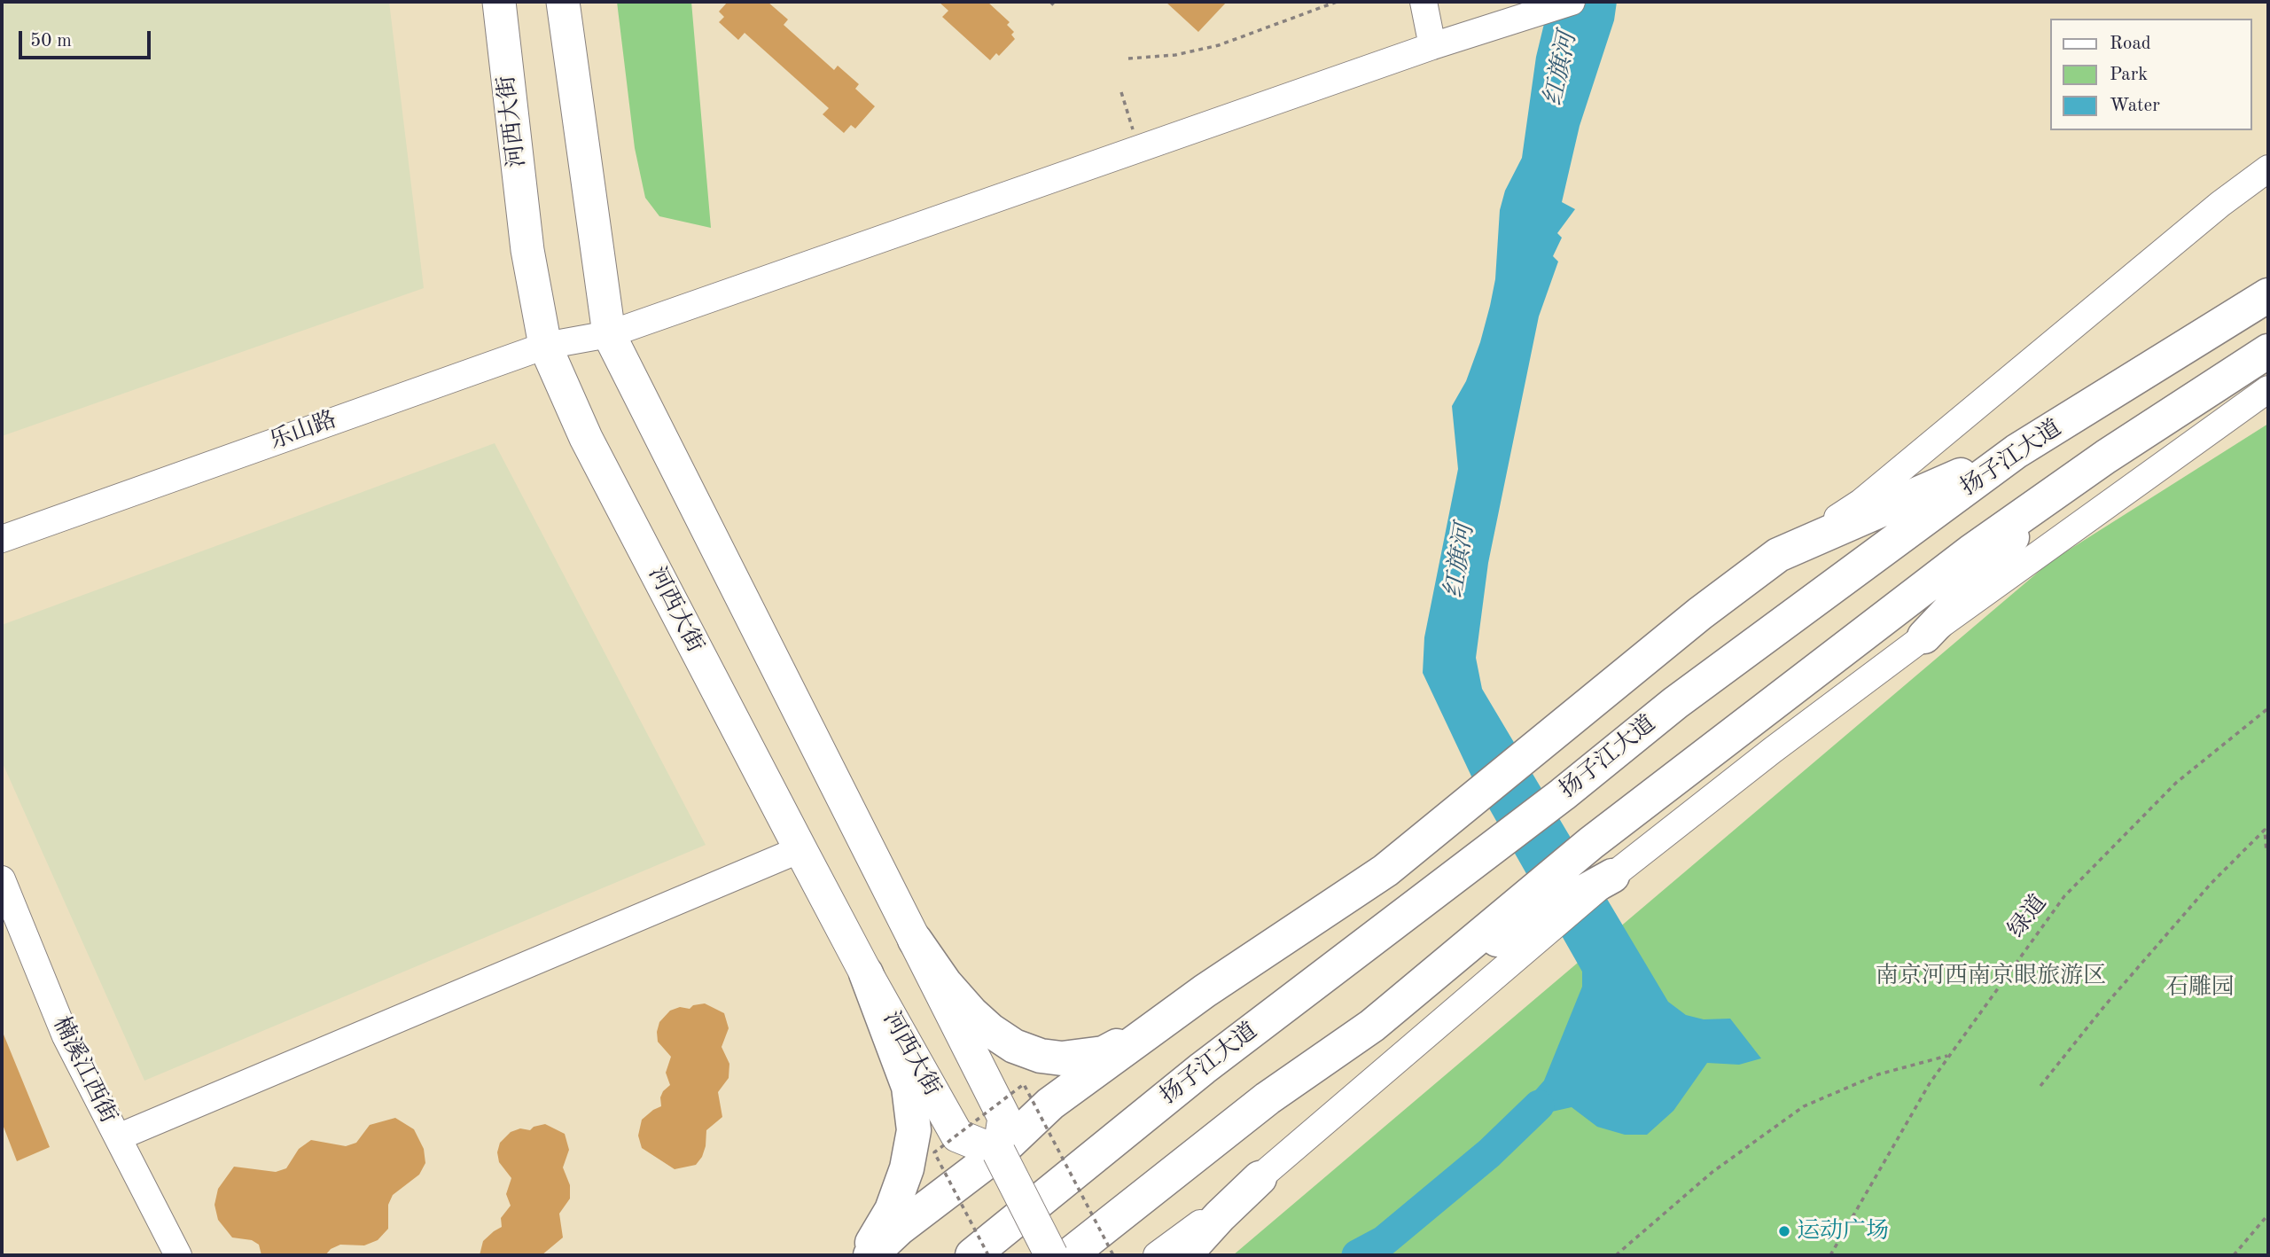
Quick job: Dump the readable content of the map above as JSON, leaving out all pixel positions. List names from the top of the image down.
{
  "streets": {
    "highway": ["扬子江大道"],
    "main road": ["河西大街"],
    "street": ["乐山路", "楠溪江西街"],
    "path": ["绿道"]
  },
  "crossings": [
    ["河西大街", "乐山路"]
  ],
  "water": ["红旗河"],
  "parks": ["南京河西南京眼旅游区", "石雕园"],
  "places": ["运动广场"],
  "legend": ["Road", "Park", "Water"],
  "scale_bar": "50 m"
}
